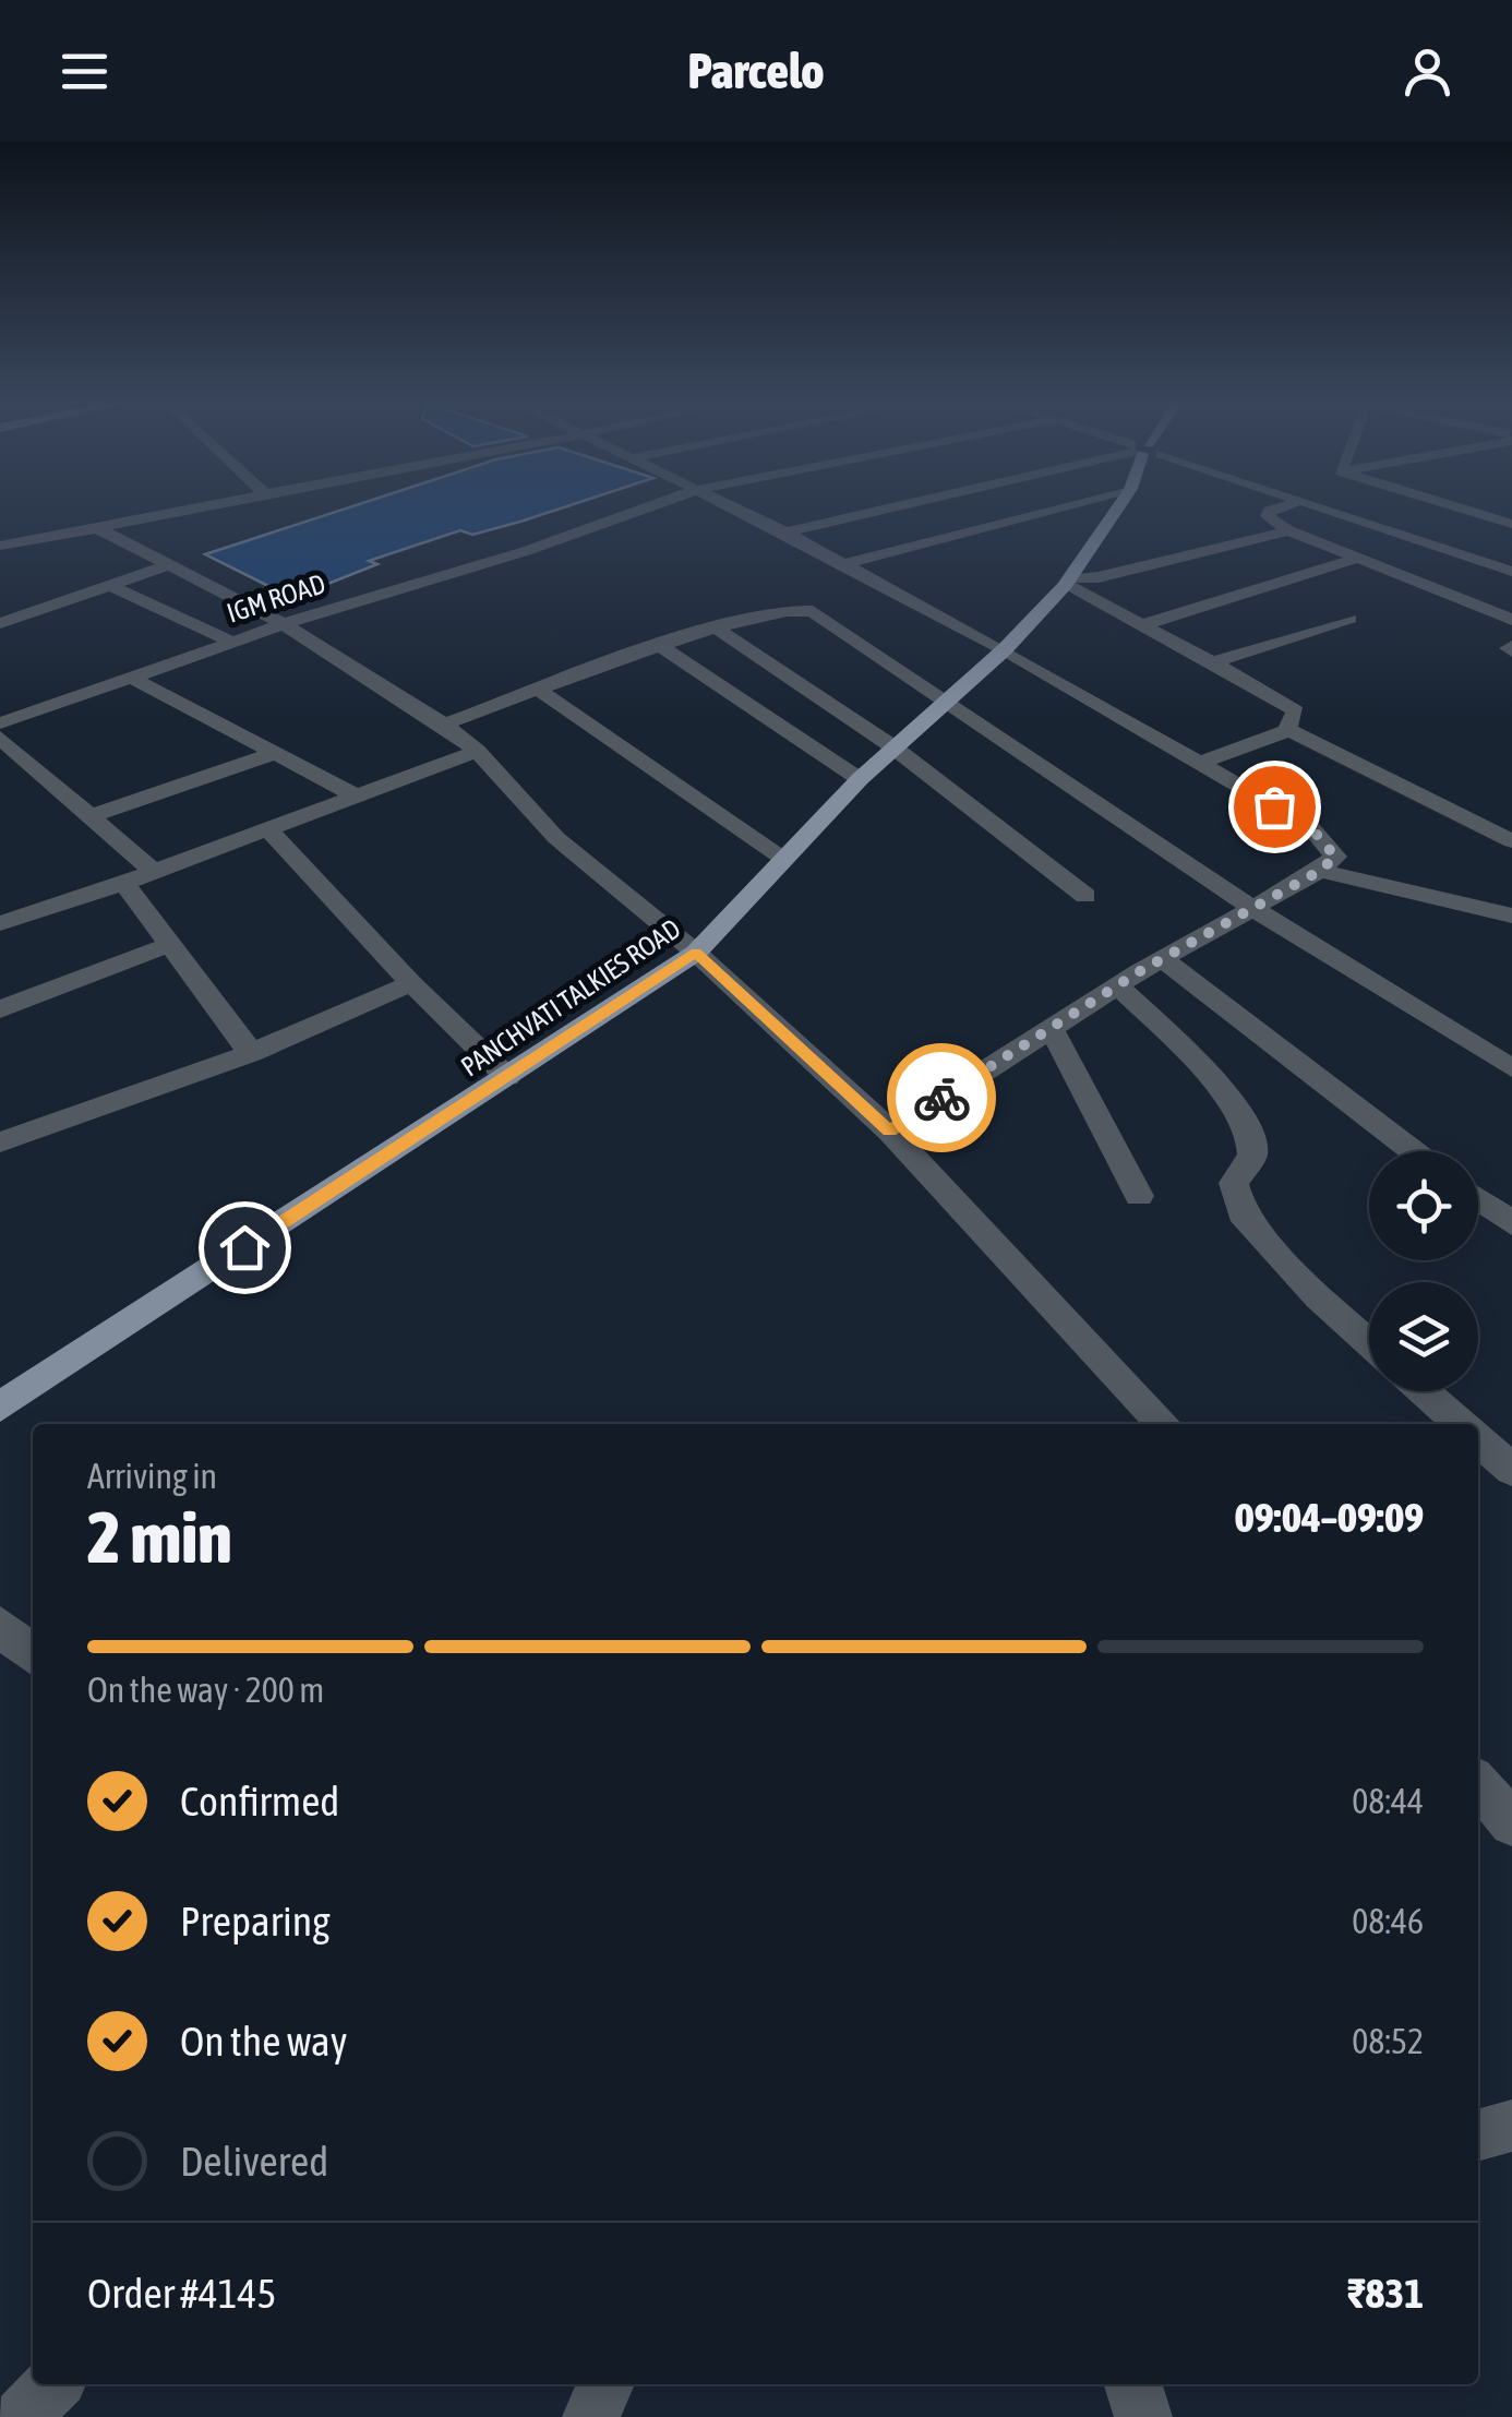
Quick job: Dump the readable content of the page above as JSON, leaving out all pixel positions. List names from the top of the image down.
{
  "streets": {
    "main road": ["PANCHVATI TALKIES ROAD"],
    "street": ["IGM ROAD"]
  },
  "page": {
    "header": "Parcelo",
    "heading": ["2 min", "Arriving in", "09:04–09:09"],
    "panel": ["Order #4145", "₹831"],
    "bar": "On the way · 200 m",
    "list": [
      ["Confirmed", "08:44"],
      ["Preparing", "08:46"],
      ["On the way", "08:52"],
      "Delivered"
    ]
  }
}
